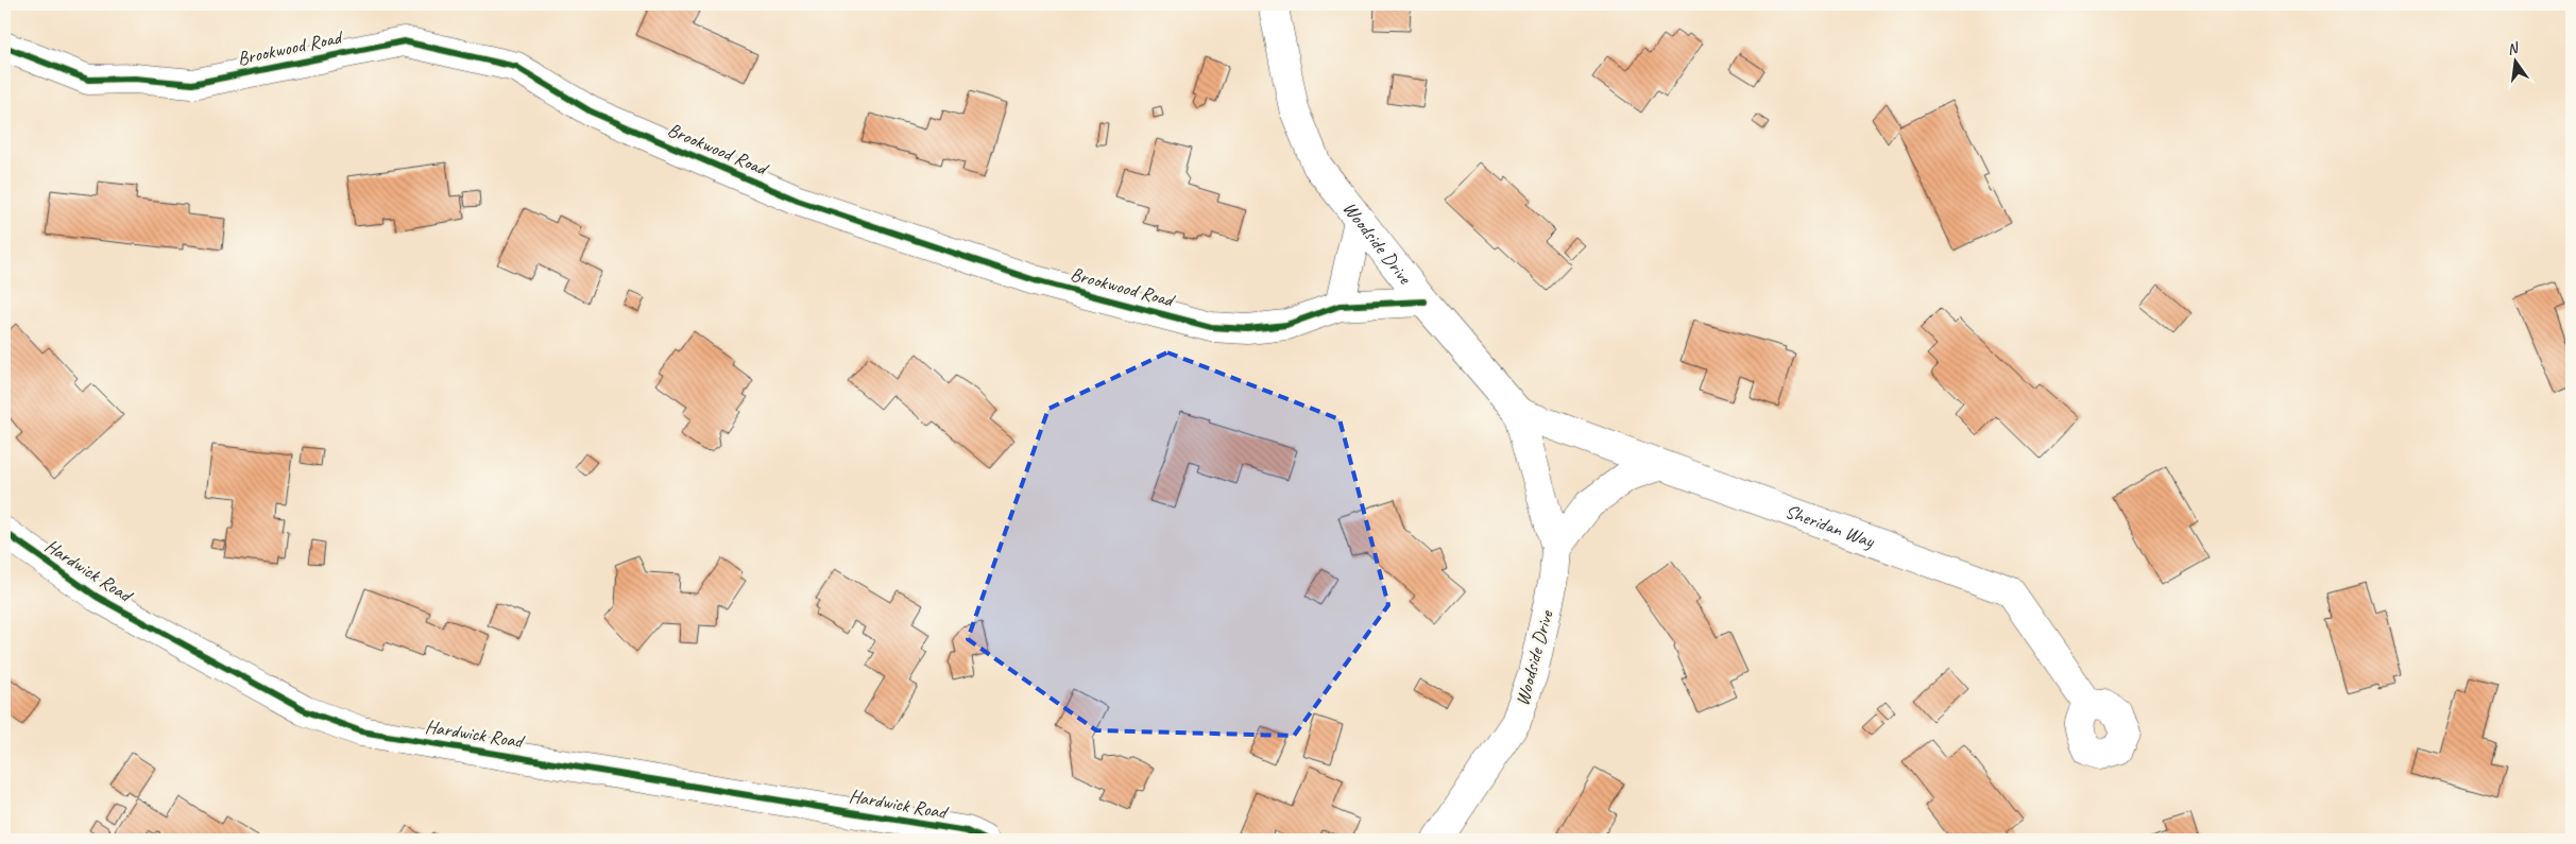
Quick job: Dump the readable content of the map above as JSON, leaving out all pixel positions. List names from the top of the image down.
{
  "streets": {
    "street": [
      "Brookwood Road",
      "Woodside Drive",
      "Sheridan Way",
      "Hardwick Road"
    ]
  },
  "crossings": [
    ["Brookwood Road", "Woodside Drive"],
    ["Woodside Drive", "Sheridan Way"]
  ],
  "north": "top"
}
